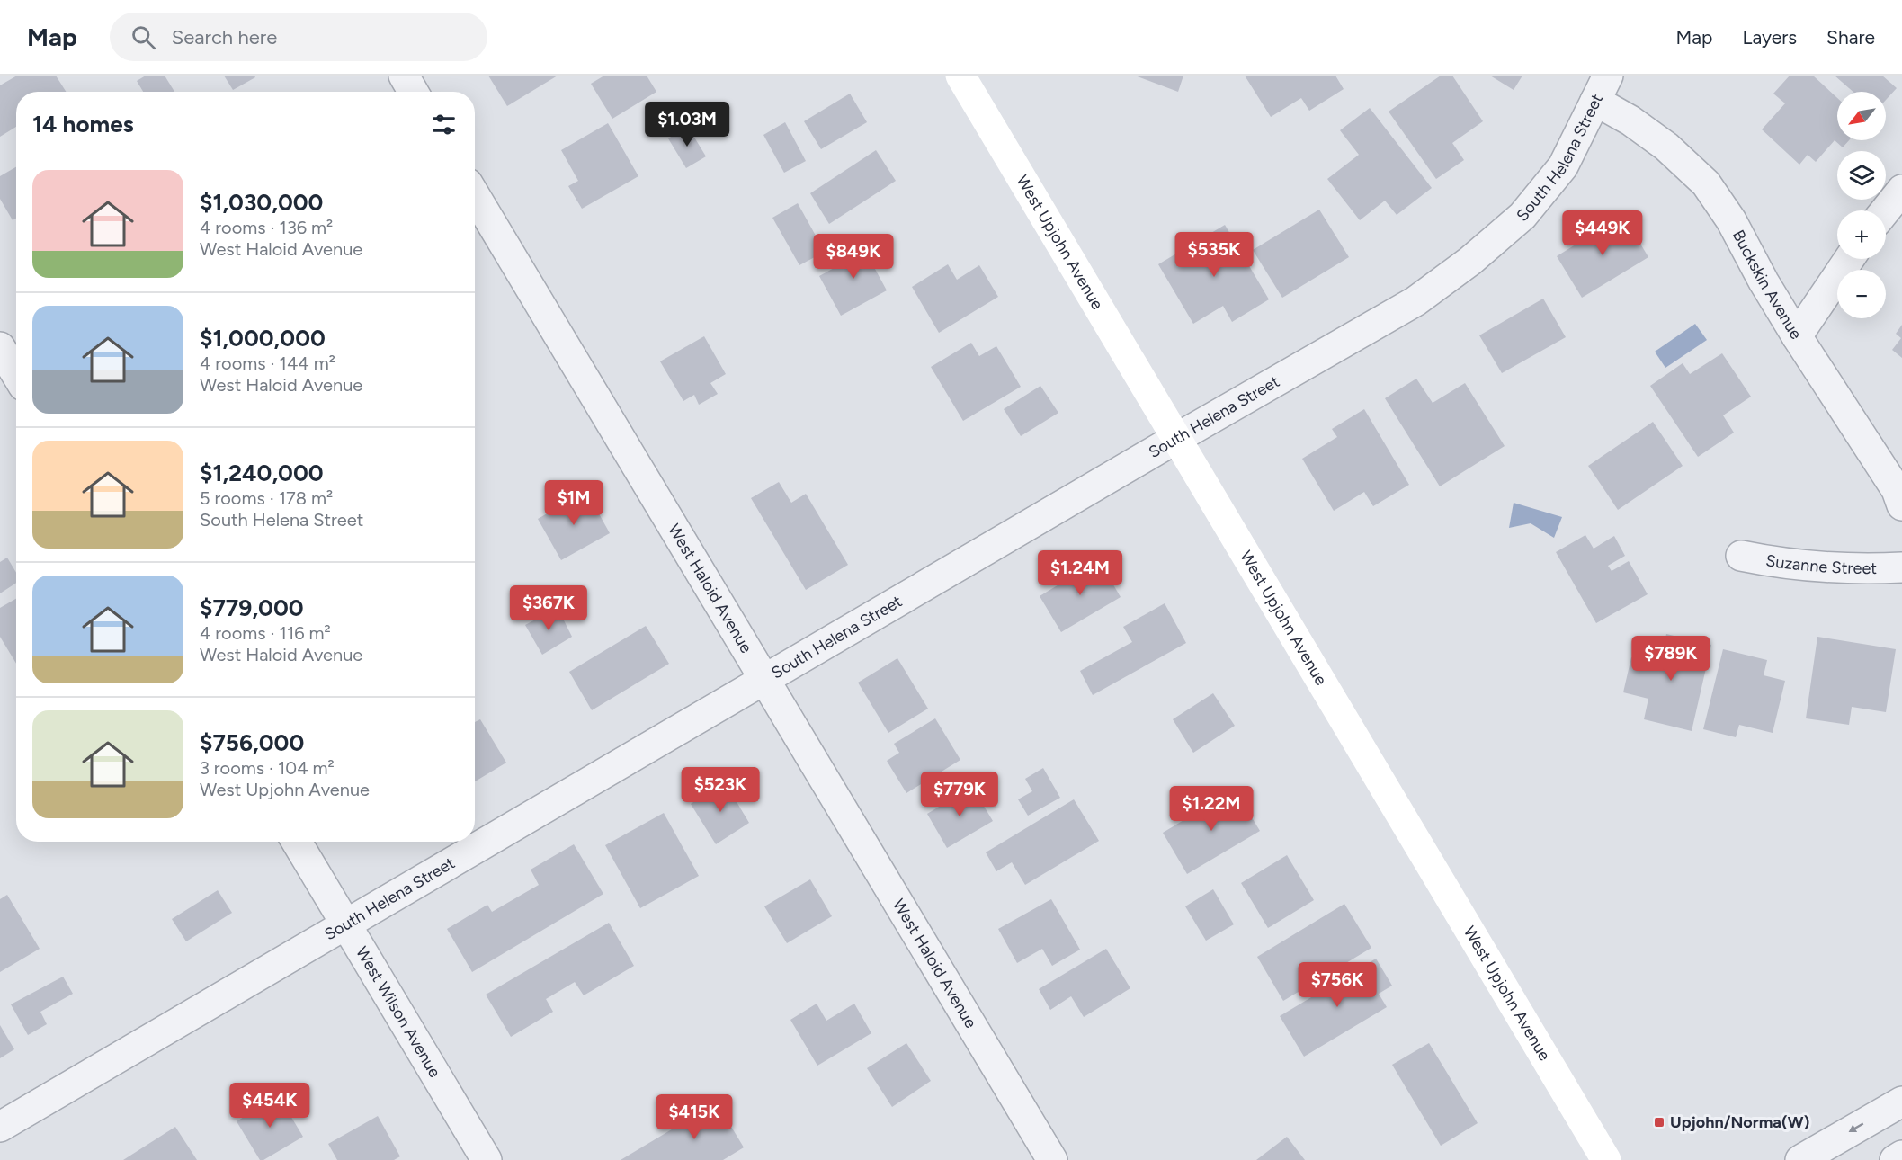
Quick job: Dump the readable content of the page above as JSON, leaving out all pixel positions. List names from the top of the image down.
{
  "streets": {
    "main road": ["West Upjohn Avenue"],
    "street": [
      "South Helena Street",
      "Buckskin Avenue",
      "Suzanne Street",
      "West Haloid Avenue",
      "West Wilson Avenue"
    ]
  },
  "crossings": [
    ["South Helena Street", "West Upjohn Avenue"],
    ["South Helena Street", "Buckskin Avenue"],
    ["South Helena Street", "West Haloid Avenue"],
    ["South Helena Street", "West Wilson Avenue"]
  ],
  "places": {
    "transit": ["Upjohn/Norma(W)"]
  },
  "north": "bottom left",
  "page": {
    "header": "Map",
    "search": "Search here",
    "nav": ["Map", "Layers", "Share"],
    "map_buttons": ["+", "−"],
    "heading": "14 homes",
    "price": [
      "$1.03M",
      "$449K",
      "$535K",
      "$849K",
      "$1M",
      "$1.24M",
      "$367K",
      "$789K",
      "$523K",
      "$779K",
      "$1.22M",
      "$756K",
      "$454K",
      "$415K"
    ],
    "list": [
      {
        "name": "$1,030,000",
        "note": "4 rooms · 136 m² · West Haloid Avenue"
      },
      {
        "name": "$1,000,000",
        "note": "4 rooms · 144 m² · West Haloid Avenue"
      },
      {
        "name": "$1,240,000",
        "note": "5 rooms · 178 m² · South Helena Street"
      },
      {
        "name": "$779,000",
        "note": "4 rooms · 116 m² · West Haloid Avenue"
      },
      {
        "name": "$756,000",
        "note": "3 rooms · 104 m² · West Upjohn Avenue"
      }
    ]
  }
}
